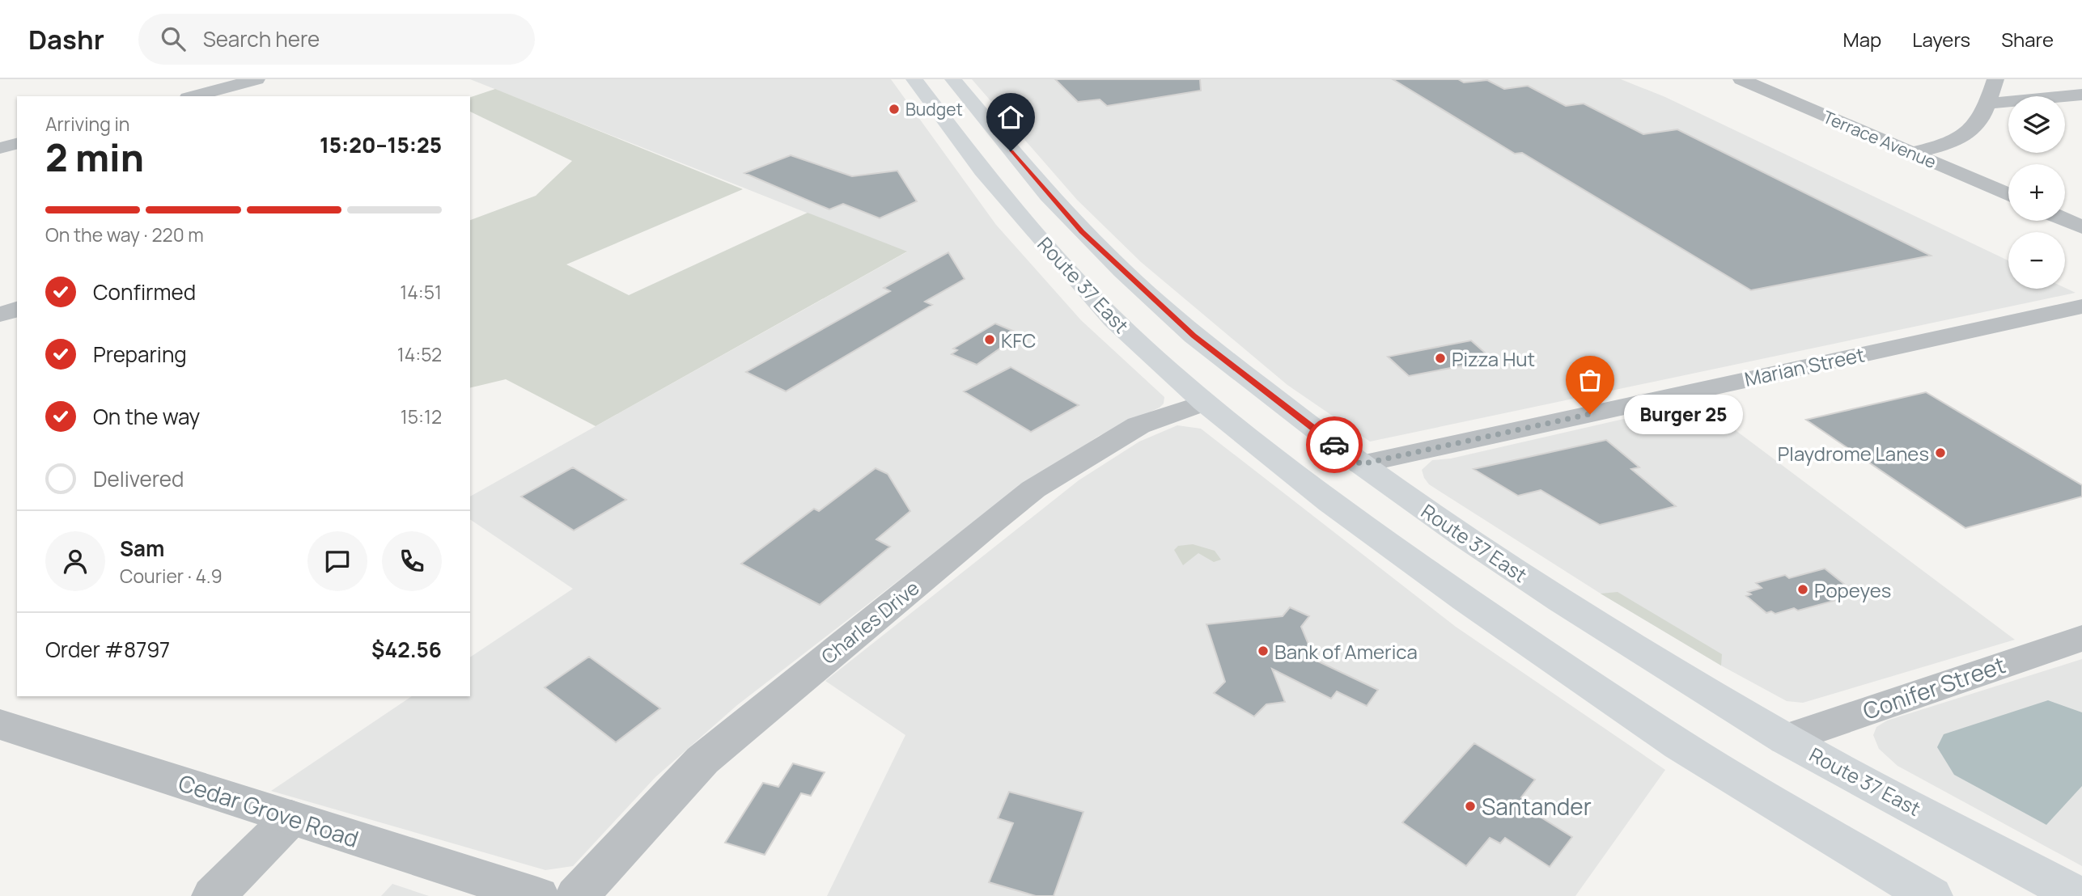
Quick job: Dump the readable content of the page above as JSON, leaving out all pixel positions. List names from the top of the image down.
{
  "streets": {
    "highway": ["Route 37 East"],
    "street": [
      "Terrace Avenue",
      "Marian Street",
      "Charles Drive",
      "Conifer Street",
      "Cedar Grove Road"
    ]
  },
  "crossings": [
    ["Route 37 East", "Marian Street"],
    ["Route 37 East", "Charles Drive"],
    ["Route 37 East", "Conifer Street"]
  ],
  "places": [
    "Budget",
    "KFC",
    "Pizza Hut",
    "Burger 25",
    "Playdrome Lanes",
    "Popeyes",
    "Bank of America",
    "Santander"
  ],
  "page": {
    "header": "Dashr",
    "search": "Search here",
    "nav": ["Map", "Layers", "Share"],
    "map_buttons": ["+", "−"],
    "heading": ["2 min", "Arriving in", "15:20–15:25"],
    "panel": [
      "Sam",
      "Courier · 4.9",
      "Order #8797",
      "$42.56"
    ],
    "bar": "On the way · 220 m",
    "list": [
      ["Confirmed", "14:51"],
      ["Preparing", "14:52"],
      ["On the way", "15:12"],
      "Delivered"
    ],
    "bubble": "Burger 25"
  }
}
